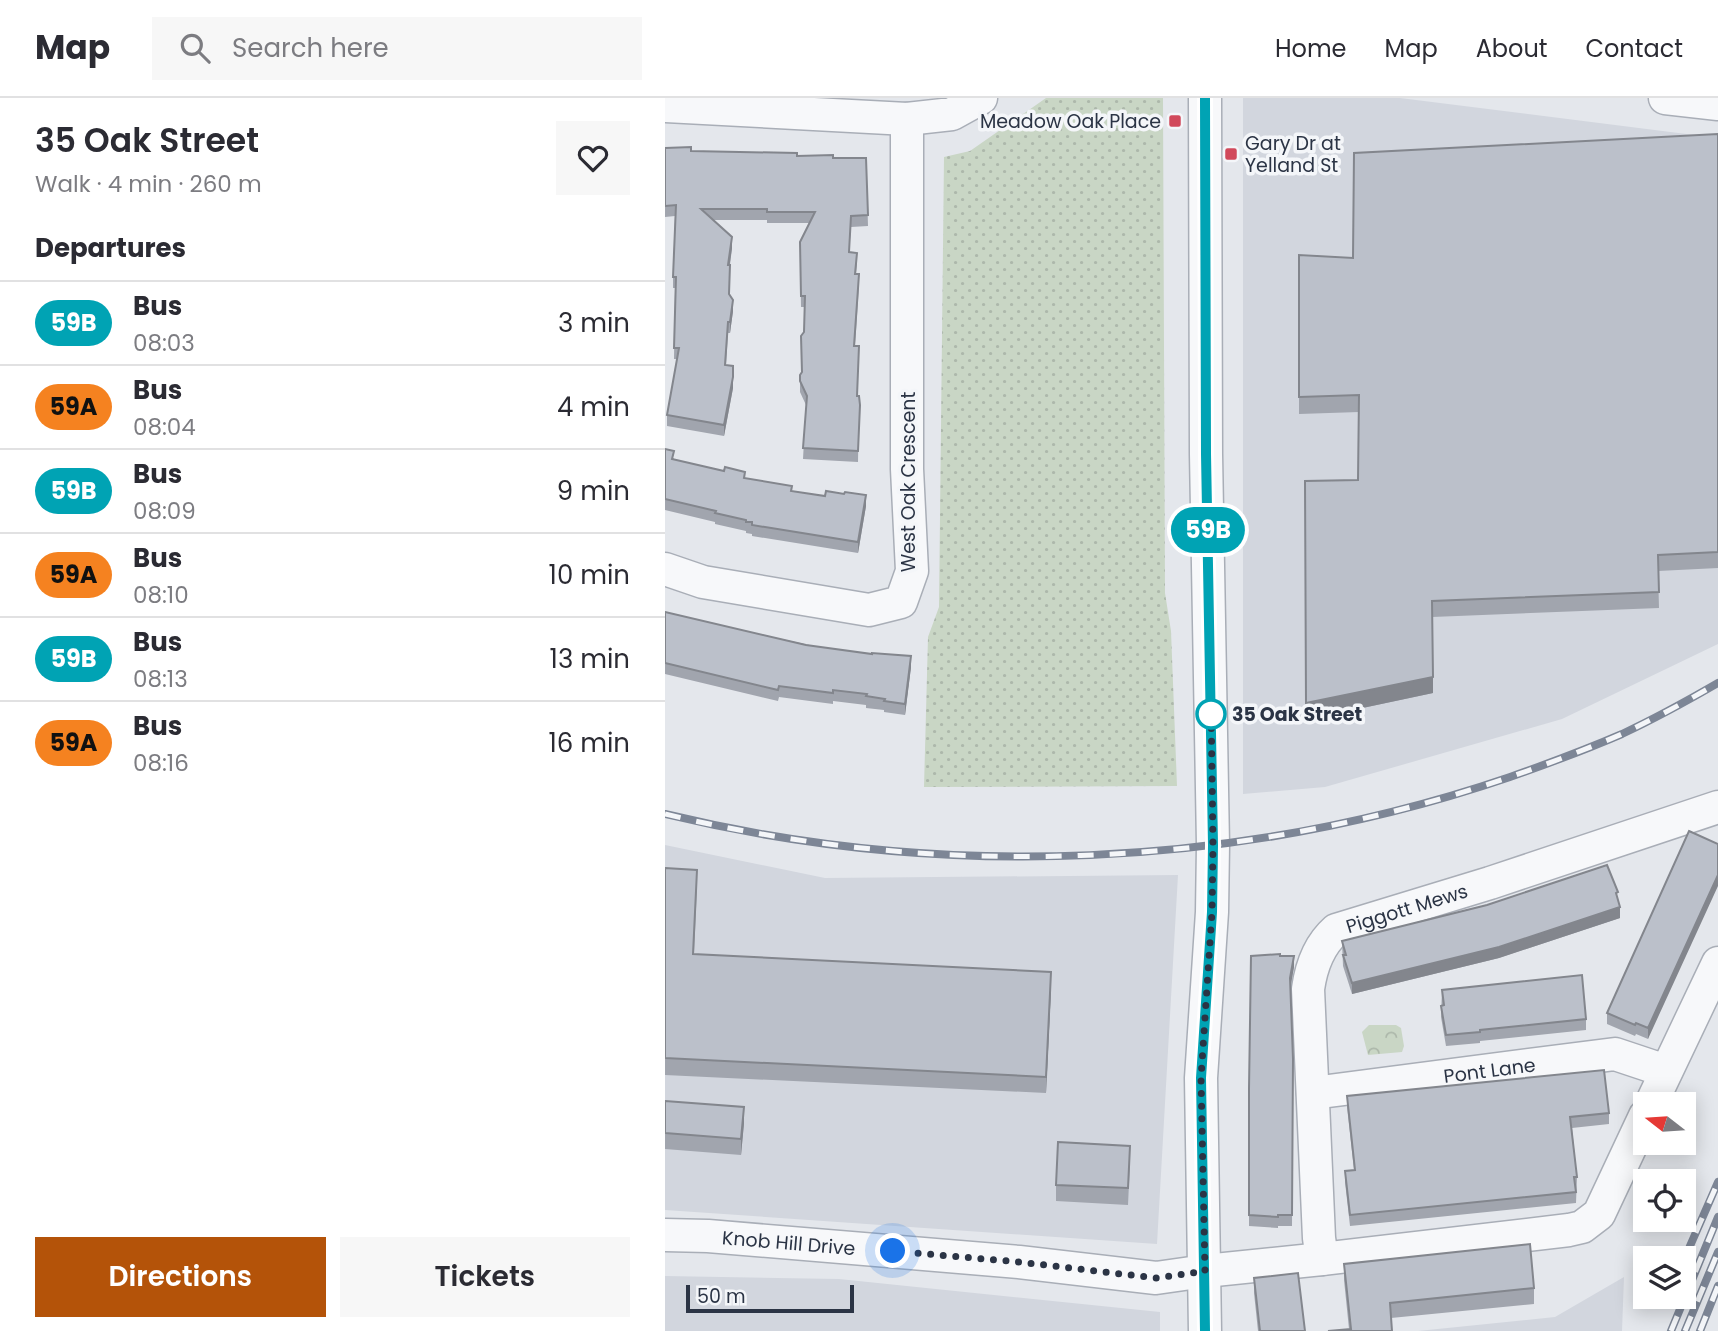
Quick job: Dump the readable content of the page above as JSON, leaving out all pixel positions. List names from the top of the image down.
{
  "streets": {
    "street": [
      "West Oak Crescent",
      "Piggott Mews",
      "Pont Lane",
      "Knob Hill Drive"
    ]
  },
  "crossings": [
    ["Piggott Mews", "Pont Lane"]
  ],
  "places": {
    "transit": ["Meadow Oak Place", "Gary Dr at Yelland St"],
    "other": ["35 Oak Street"]
  },
  "lines": ["bus line 59B"],
  "scale_bar": "50 m",
  "north": "left",
  "page": {
    "header": "Map",
    "search": "Search here",
    "nav": [
      "Home",
      "Map",
      "About",
      "Contact"
    ],
    "heading": [
      ["35 Oak Street", "Walk · 4 min · 260 m"],
      "Departures"
    ],
    "on_map": "59B",
    "list": [
      {
        "mark": "59B",
        "name": "Bus",
        "note": "08:03",
        "value": "3 min"
      },
      {
        "mark": "59A",
        "name": "Bus",
        "note": "08:04",
        "value": "4 min"
      },
      {
        "mark": "59B",
        "name": "Bus",
        "note": "08:09",
        "value": "9 min"
      },
      {
        "mark": "59A",
        "name": "Bus",
        "note": "08:10",
        "value": "10 min"
      },
      {
        "mark": "59B",
        "name": "Bus",
        "note": "08:13",
        "value": "13 min"
      },
      {
        "mark": "59A",
        "name": "Bus",
        "note": "08:16",
        "value": "16 min"
      }
    ],
    "buttons": ["Directions", "Tickets"],
    "scale": "50 m"
  }
}
